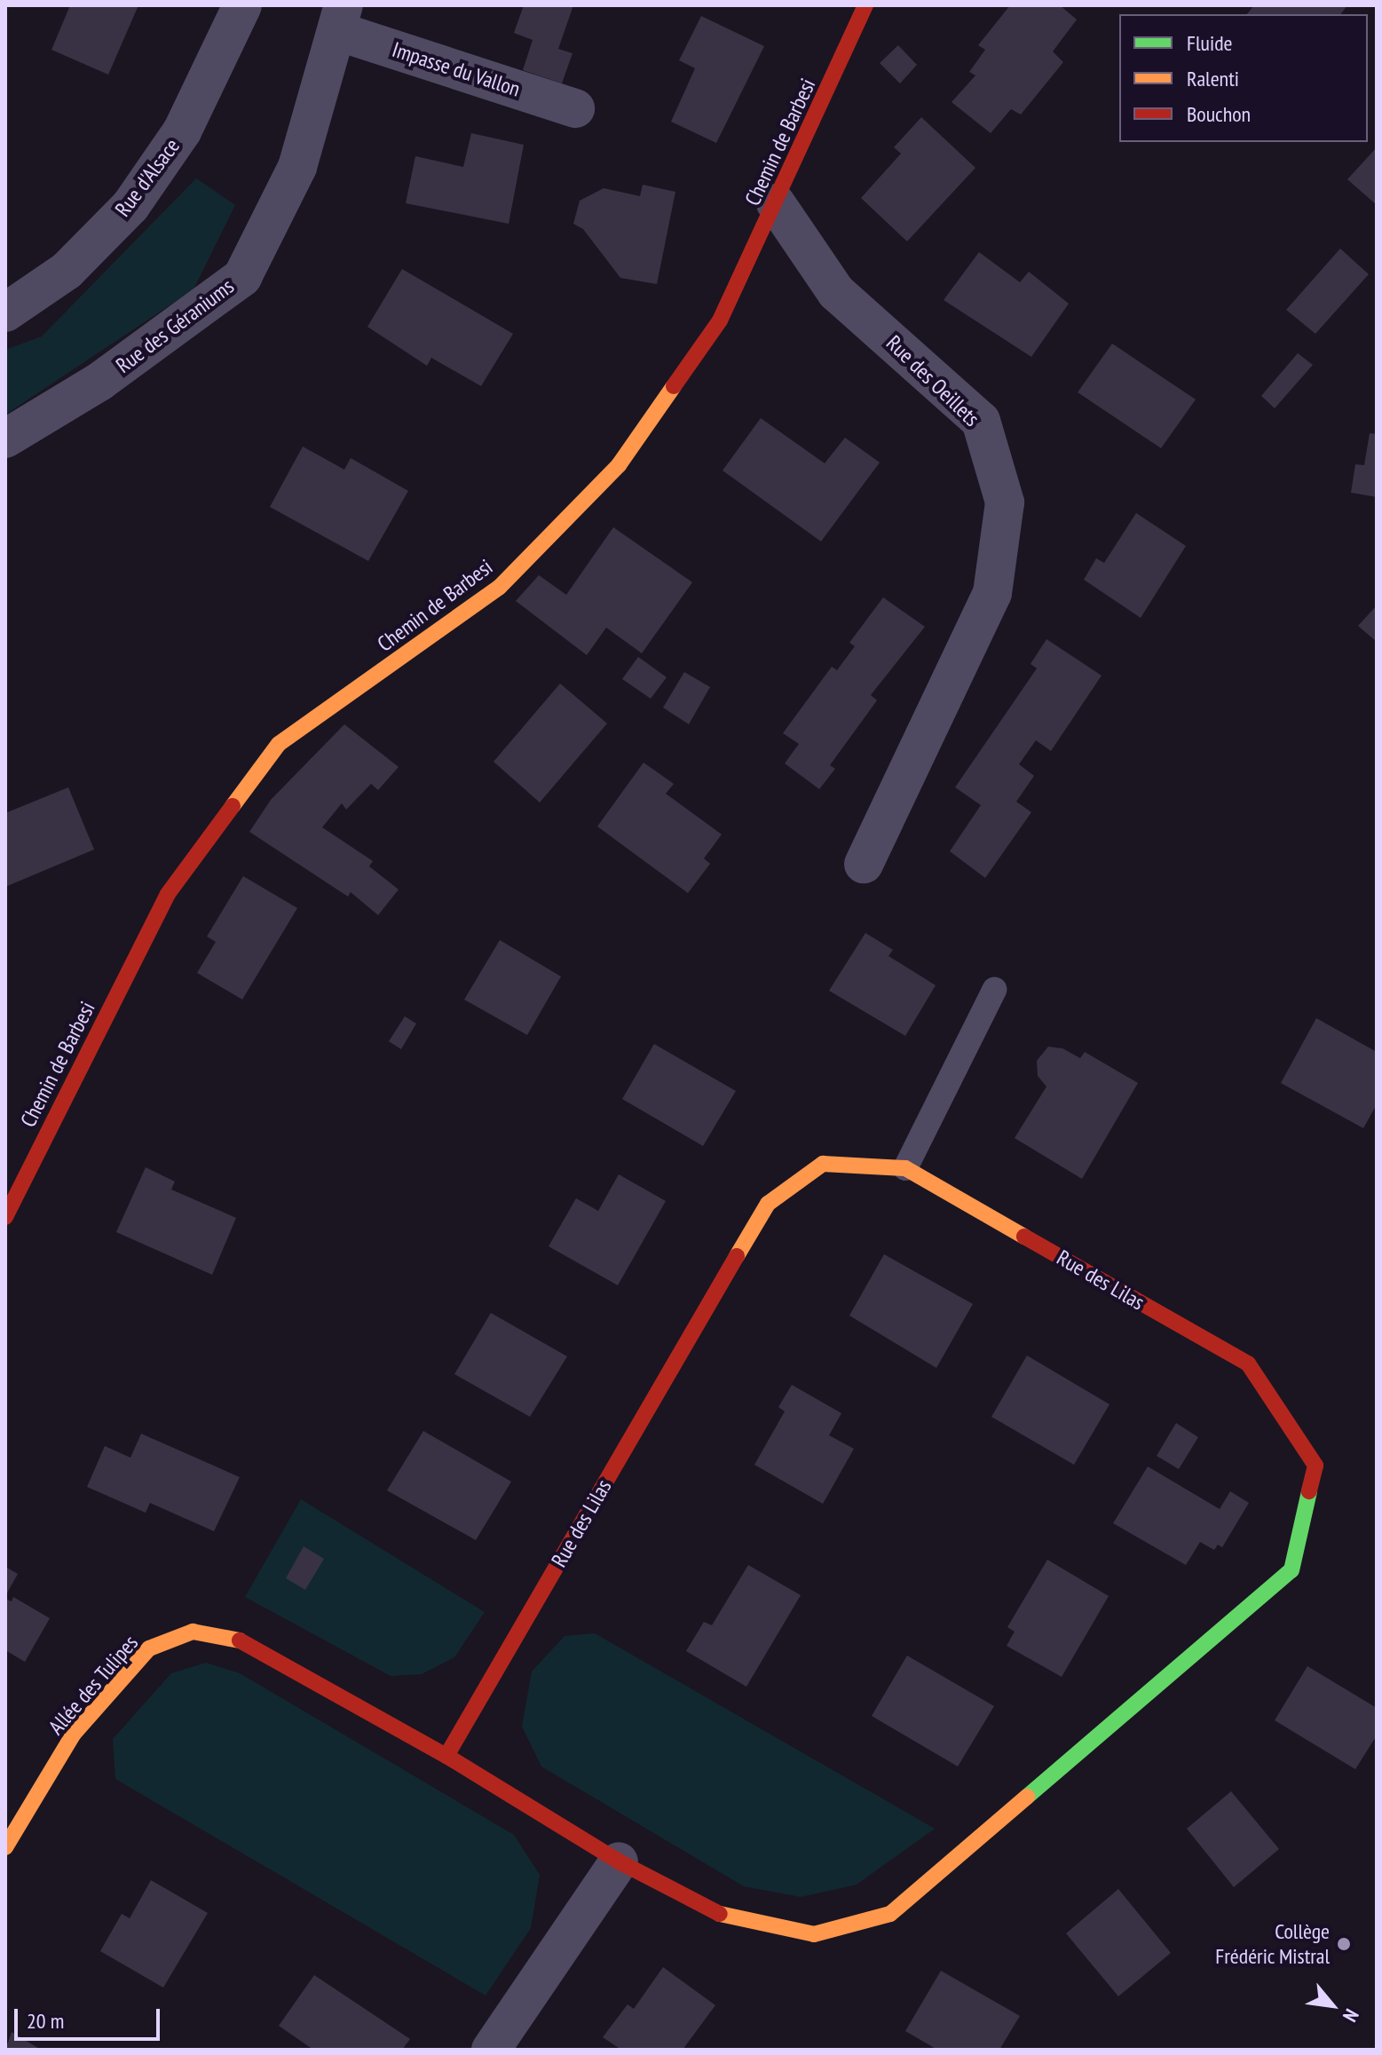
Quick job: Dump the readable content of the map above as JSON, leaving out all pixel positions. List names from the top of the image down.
{
  "streets": {
    "street": [
      "Impasse du Vallon",
      "Chemin de Barbesi",
      "Rue d'Alsace",
      "Rue des Géraniums",
      "Rue des Oeillets",
      "Rue des Lilas",
      "Allée des Tulipes"
    ]
  },
  "crossings": [
    ["Impasse du Vallon", "Rue des Géraniums"],
    ["Chemin de Barbesi", "Rue des Oeillets"],
    ["Rue des Lilas", "Allée des Tulipes"]
  ],
  "places": ["Collège Frédéric Mistral"],
  "legend": ["Fluide", "Ralenti", "Bouchon"],
  "scale_bar": "20 m",
  "north": "bottom right"
}
